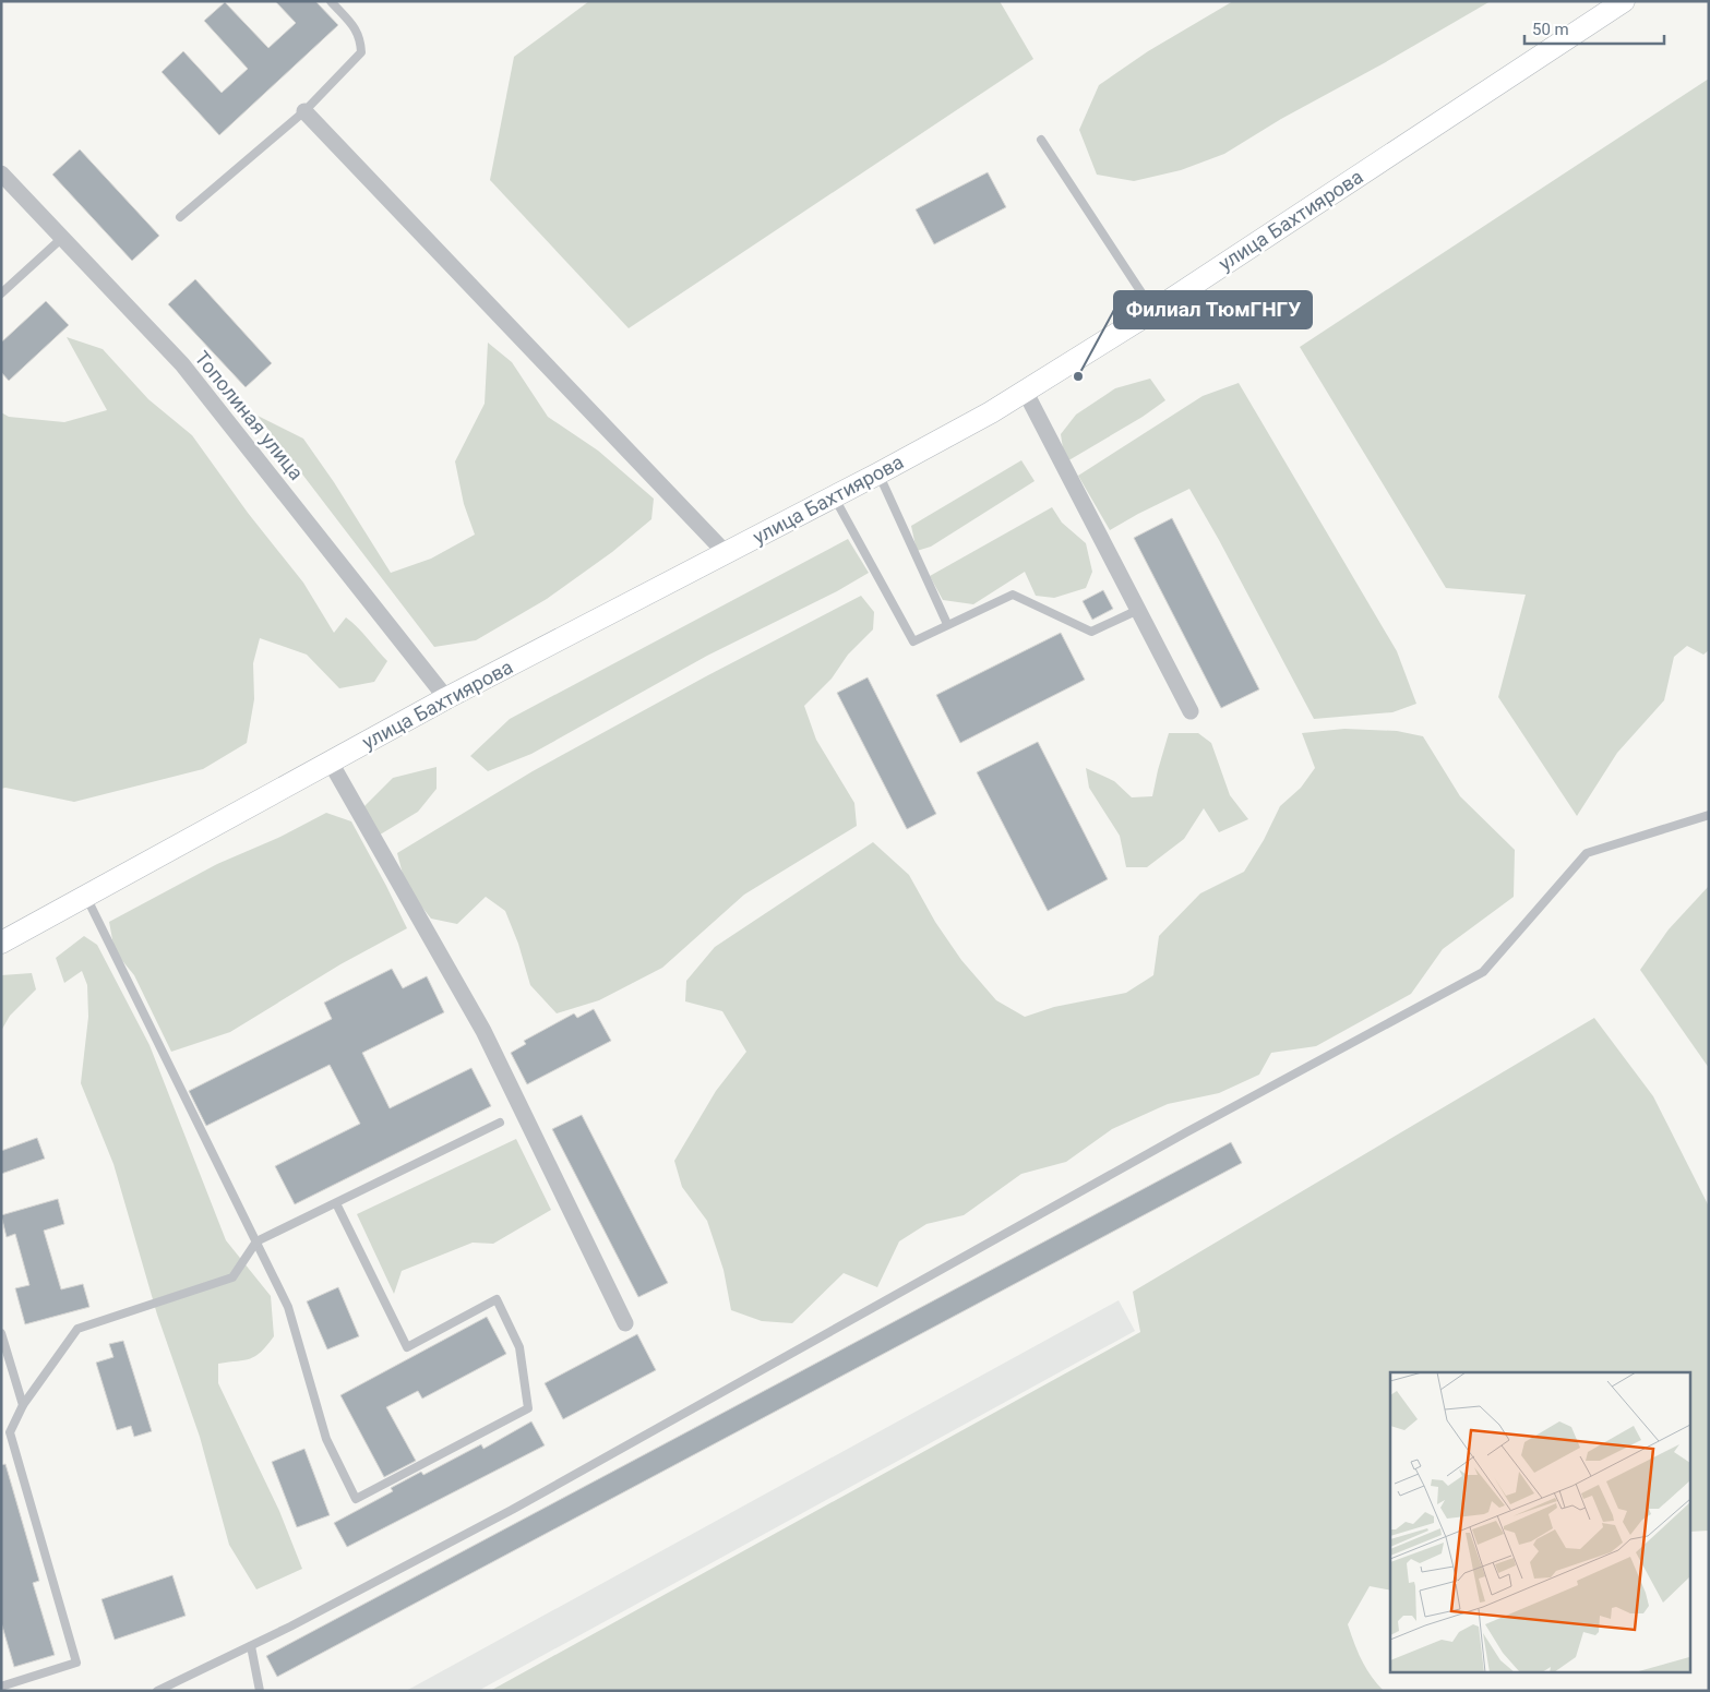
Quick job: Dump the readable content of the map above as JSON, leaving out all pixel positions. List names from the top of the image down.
{
  "streets": {
    "main road": ["улица Бахтиярова"],
    "street": ["Тополиная улица"]
  },
  "crossings": [
    ["улица Бахтиярова", "Тополиная улица"]
  ],
  "places": ["Филиал ТюмГНГУ"],
  "scale_bar": "50 m"
}
